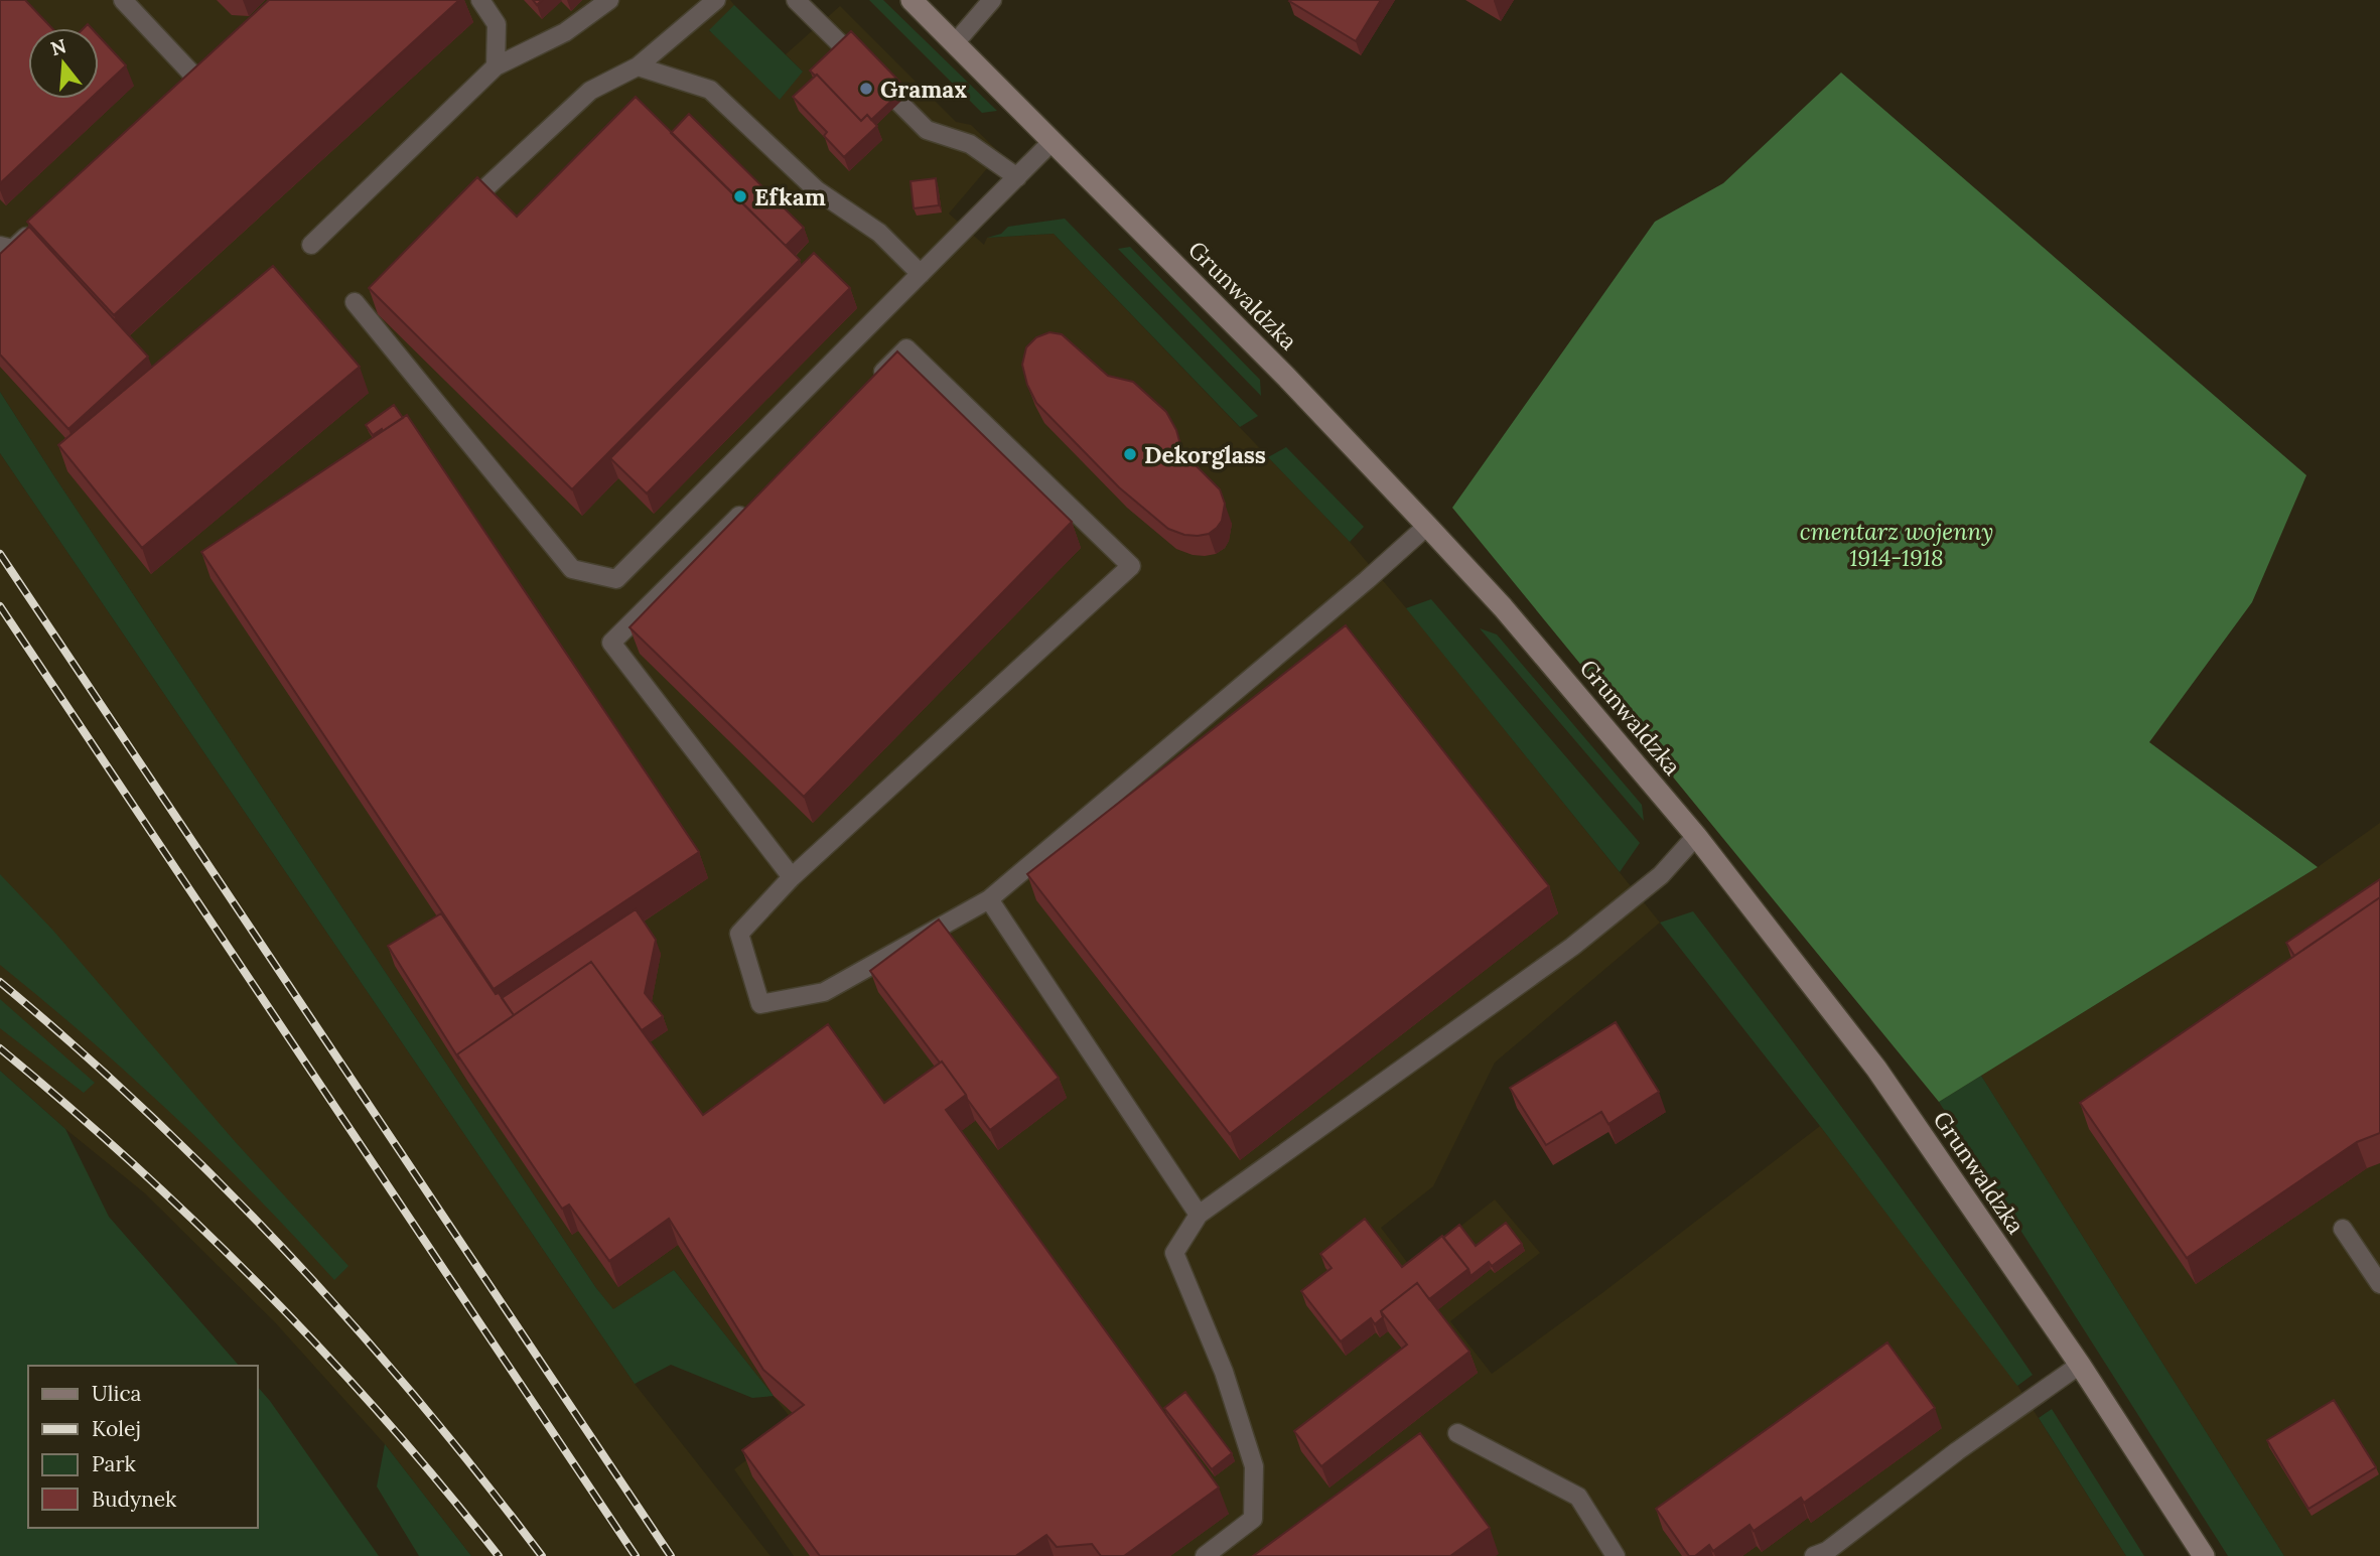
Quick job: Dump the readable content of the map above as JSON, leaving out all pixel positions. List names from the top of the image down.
{
  "streets": {
    "main road": ["Grunwaldzka"]
  },
  "parks": ["cmentarz wojenny 1914-1918"],
  "places": ["Gramax", "Efkam", "Dekorglass"],
  "legend": [
    "Ulica",
    "Kolej",
    "Park",
    "Budynek"
  ],
  "north": "top"
}
